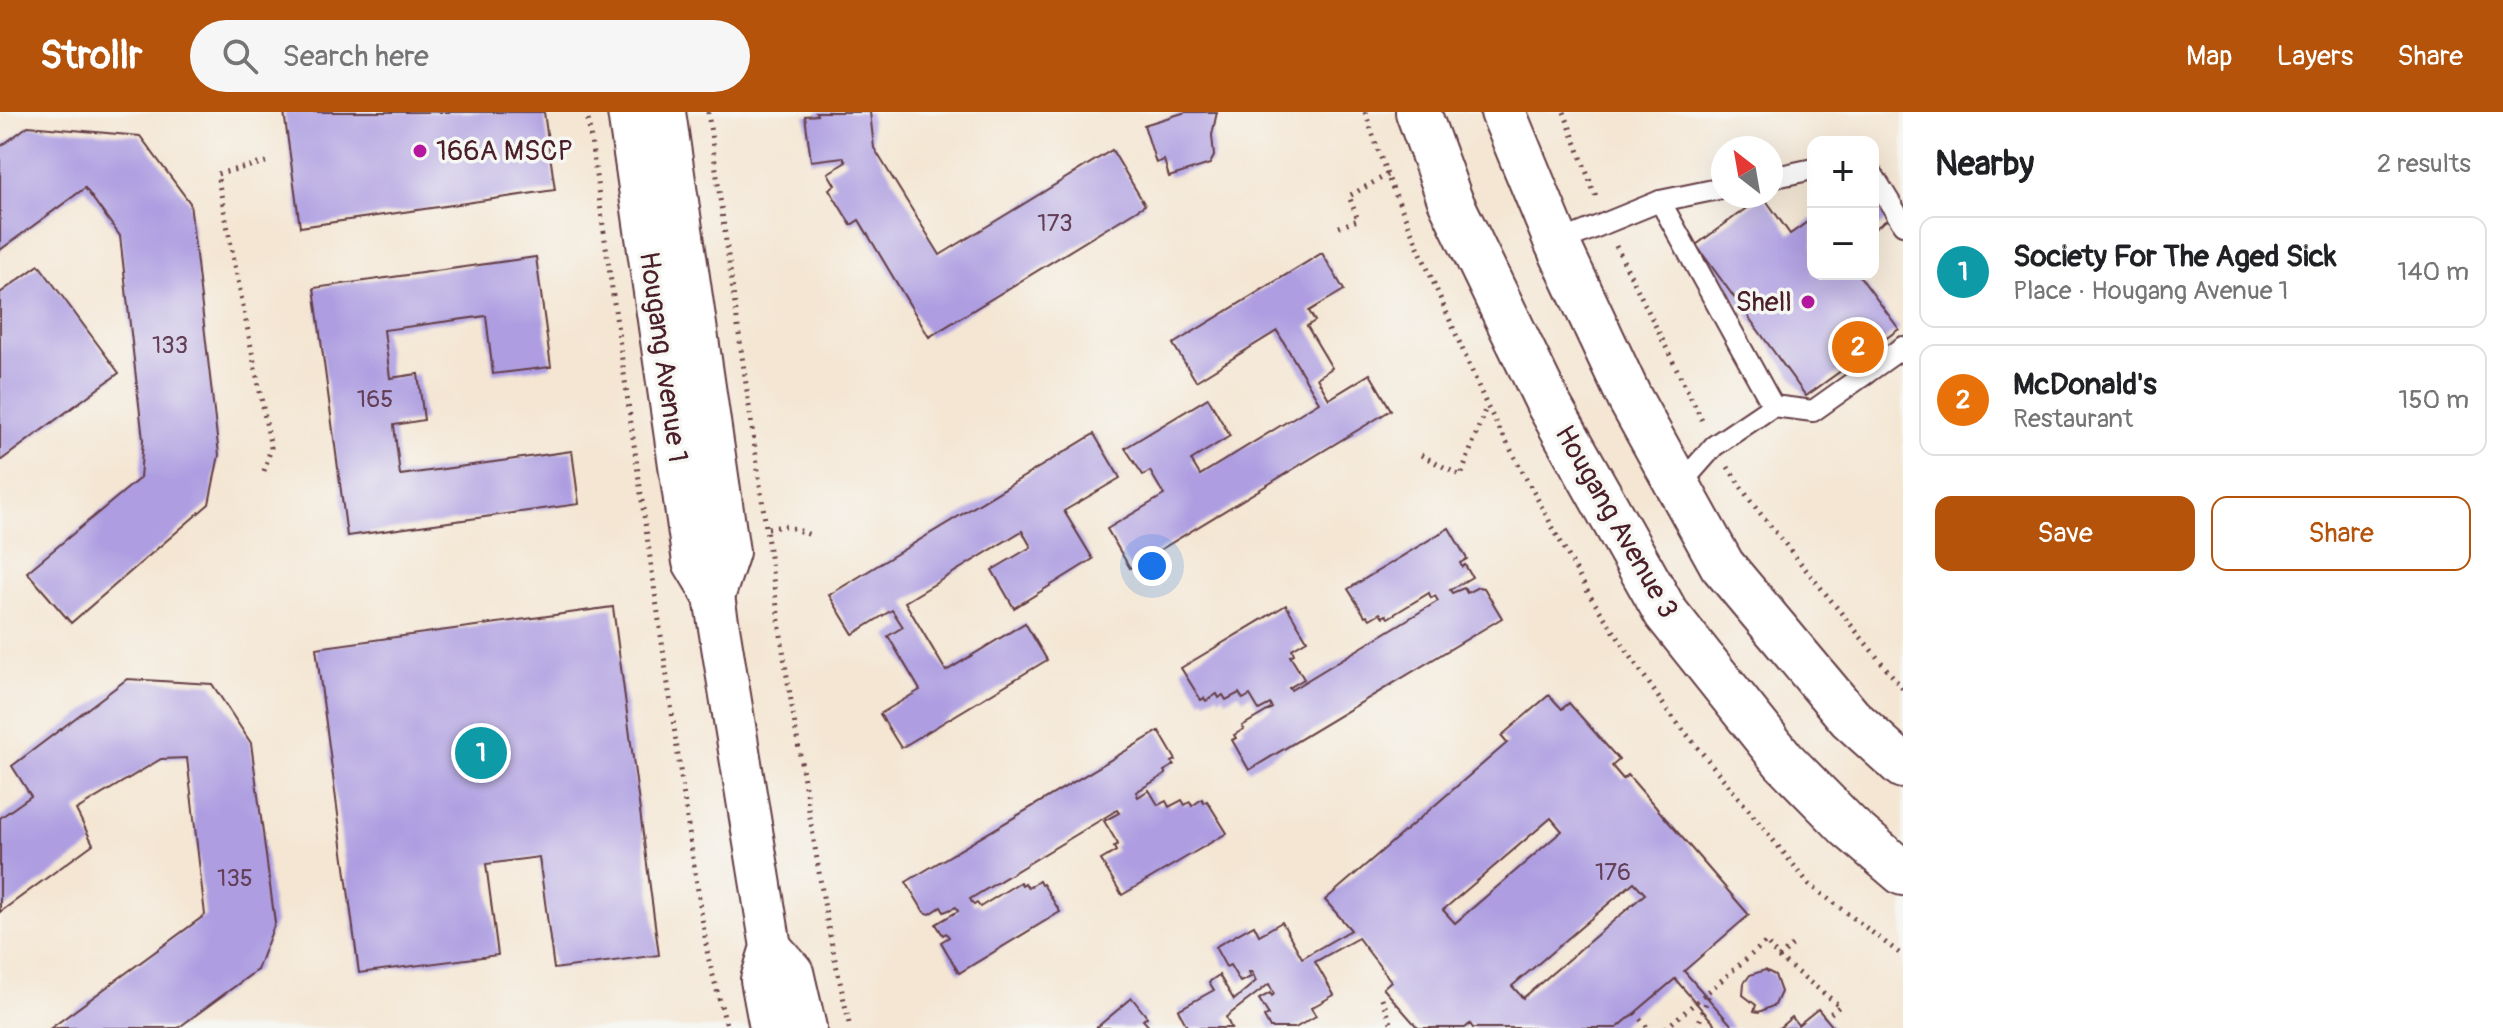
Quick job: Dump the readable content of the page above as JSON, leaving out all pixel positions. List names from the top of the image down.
{
  "streets": {
    "highway": ["Hougang Avenue 3"],
    "street": ["Hougang Avenue 1"]
  },
  "places": ["166A MSCP", "Shell"],
  "house_numbers": [
    "173",
    "133",
    "165",
    "176",
    "135"
  ],
  "north": "top left",
  "page": {
    "header": "Strollr",
    "search": "Search here",
    "nav": ["Map", "Layers", "Share"],
    "heading": ["Nearby", "2 results"],
    "map_buttons": ["+", "−"],
    "list": [
      {
        "mark": "1",
        "name": "Society For The Aged Sick",
        "note": "Place · Hougang Avenue 1",
        "value": "140 m"
      },
      {
        "mark": "2",
        "name": "McDonald's",
        "note": "Restaurant",
        "value": "150 m"
      }
    ],
    "pins": ["2", "1"],
    "buttons": ["Save", "Share"]
  }
}
